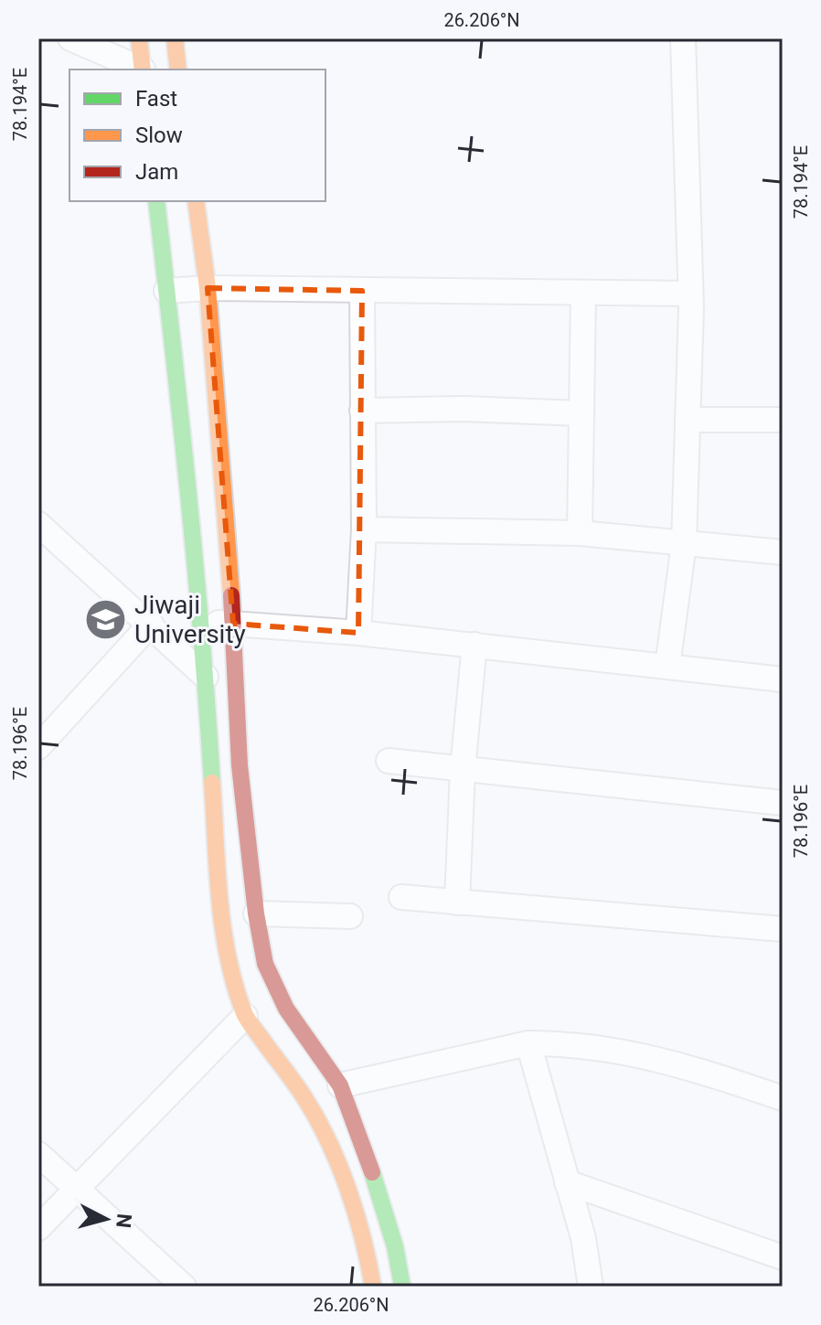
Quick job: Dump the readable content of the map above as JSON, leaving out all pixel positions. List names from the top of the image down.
{
  "places": {
    "school or university": ["Jiwaji University"]
  },
  "legend": ["Fast", "Slow", "Jam"],
  "north": "right",
  "coordinates": ["26.206°N", "78.194°E", "78.196°E"]
}
